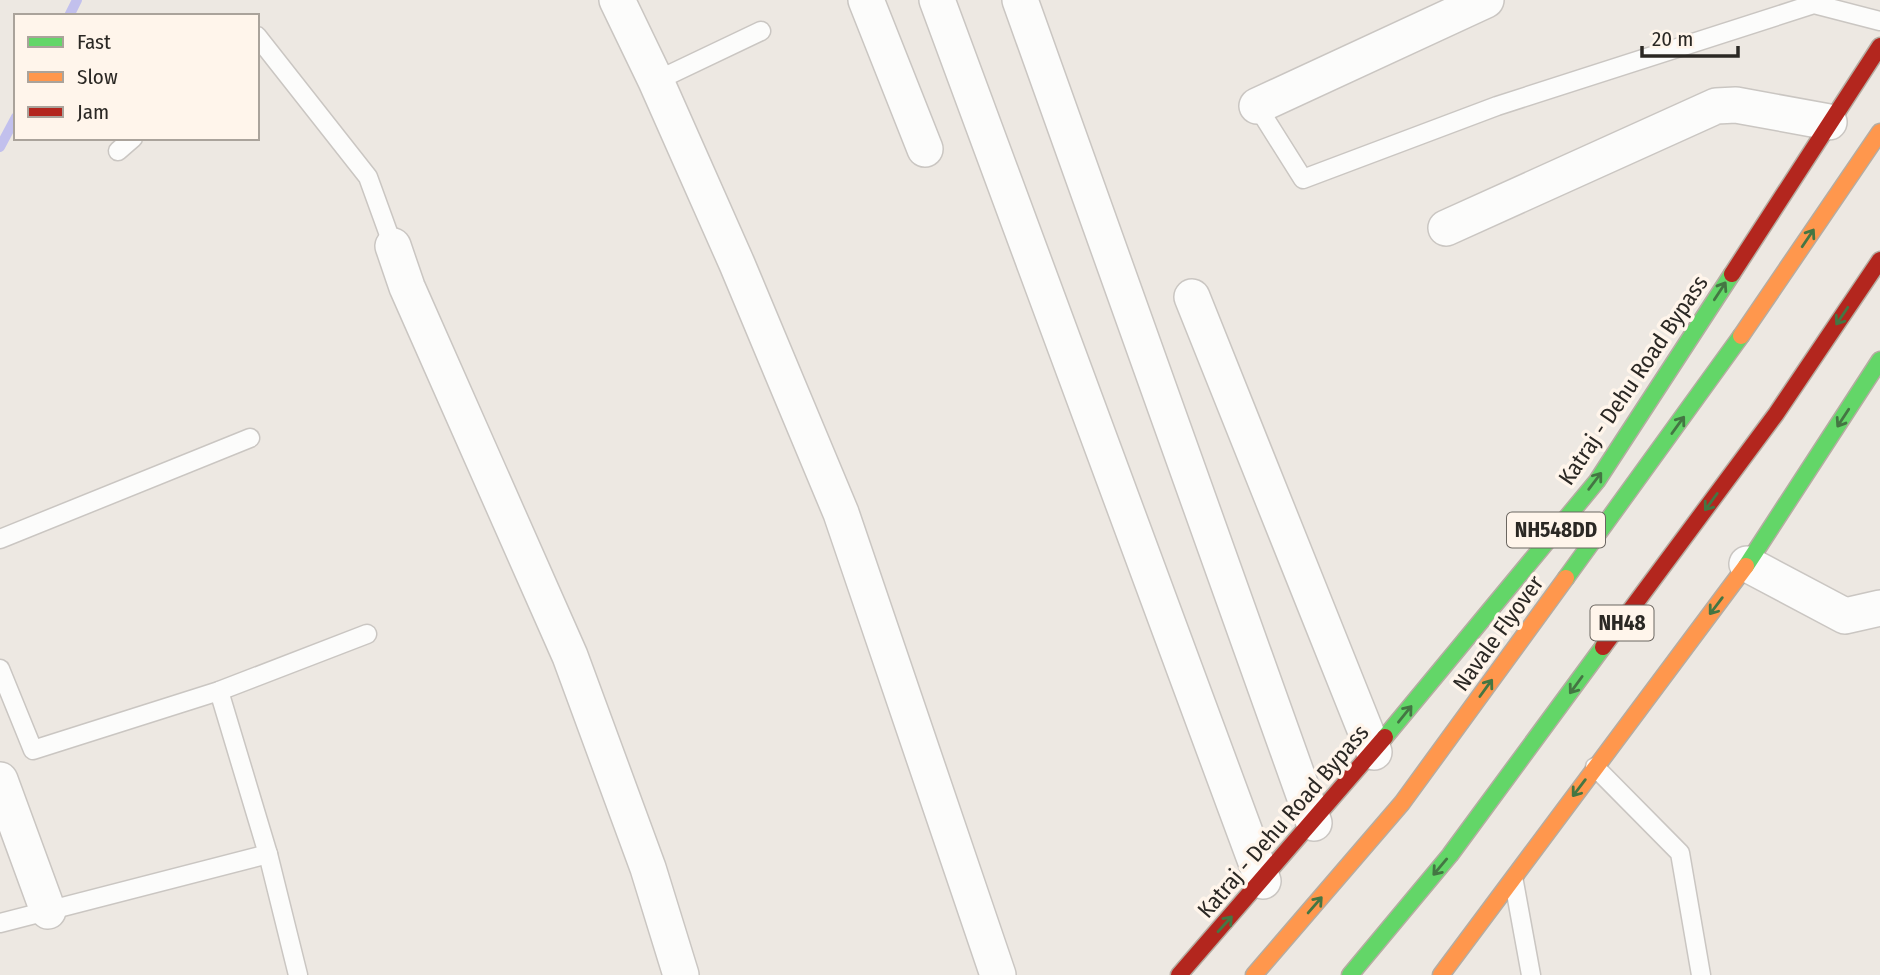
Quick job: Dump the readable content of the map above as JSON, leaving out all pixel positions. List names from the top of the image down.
{
  "streets": {
    "highway": [
      "Katraj - Dehu Road Bypass",
      "NH548DD",
      "NH48",
      "Navale Flyover"
    ]
  },
  "legend": ["Fast", "Slow", "Jam"],
  "scale_bar": "20 m"
}
